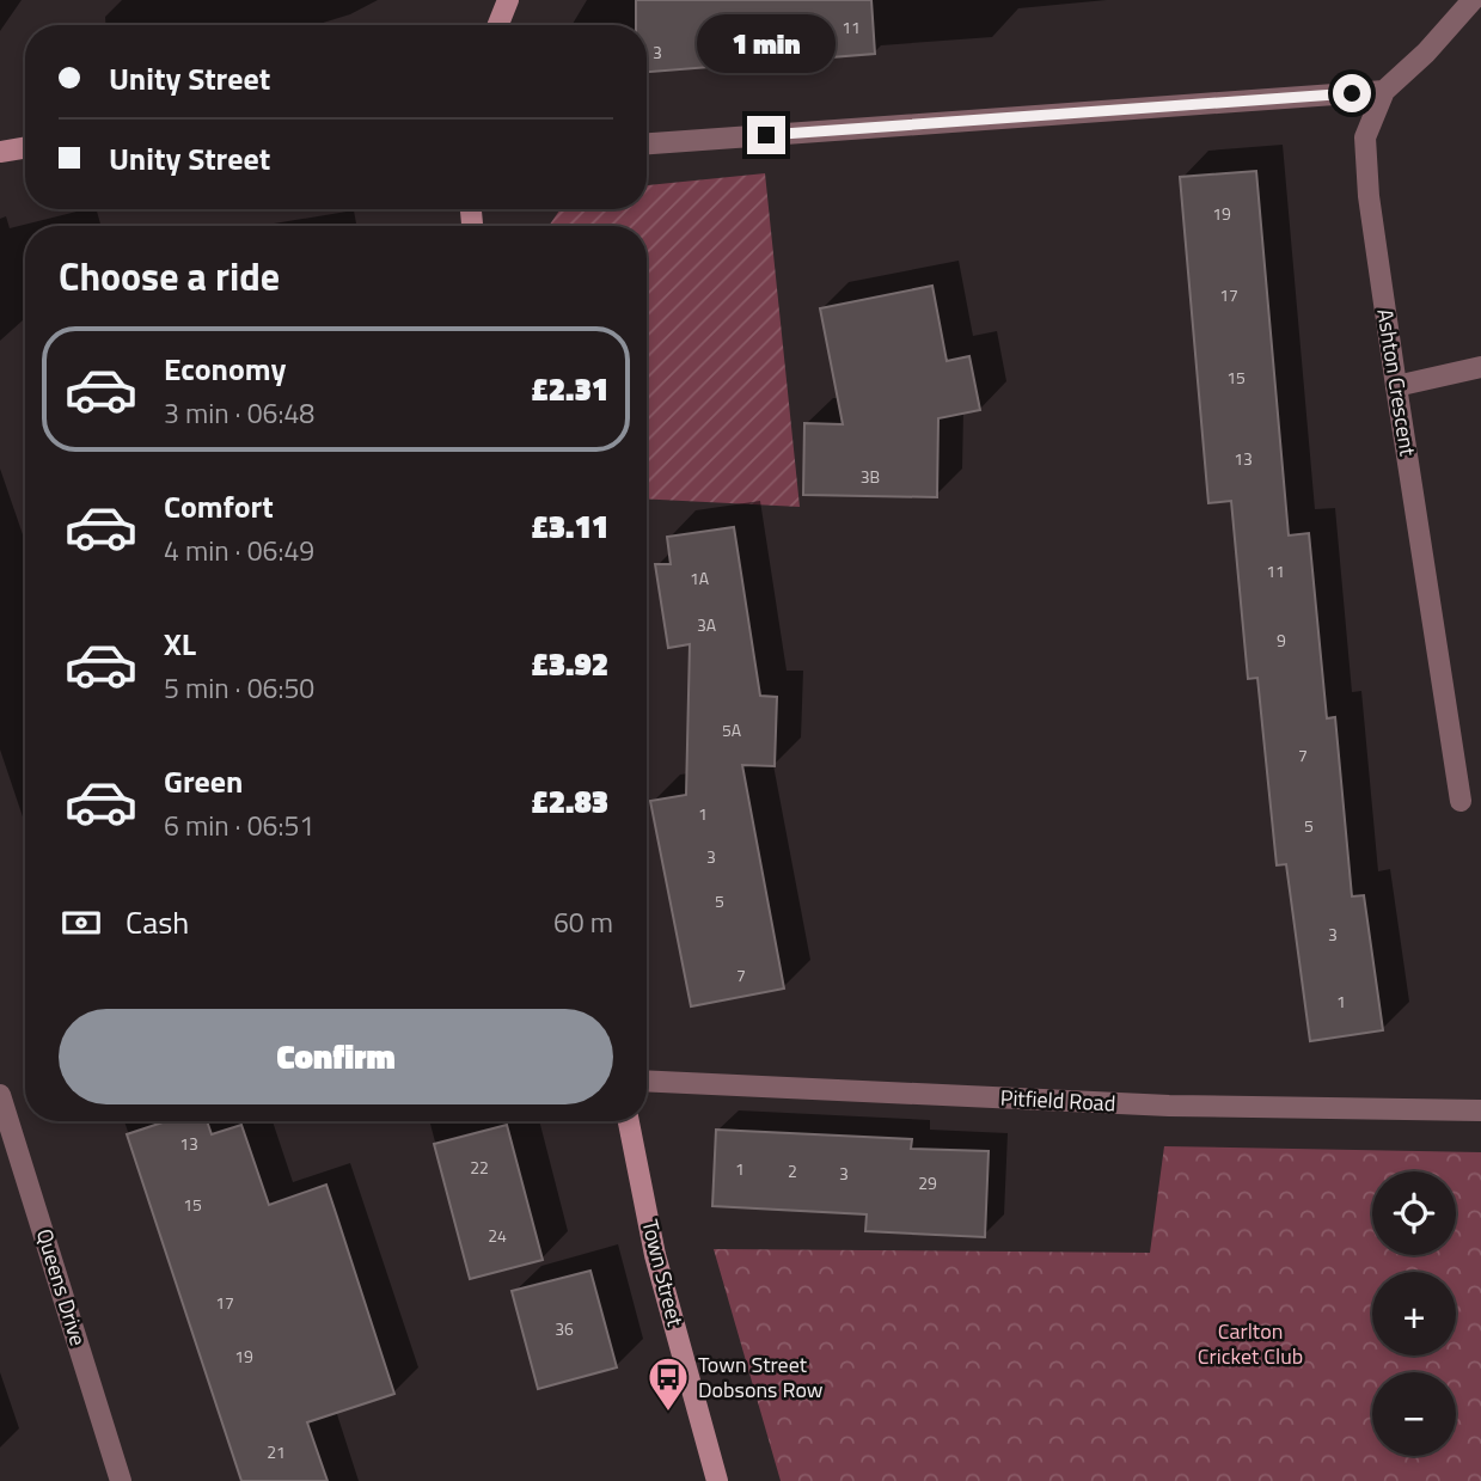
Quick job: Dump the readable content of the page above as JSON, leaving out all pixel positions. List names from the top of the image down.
{
  "streets": {
    "street": [
      "Ashton Crescent",
      "Pitfield Road",
      "Town Street",
      "Queens Drive"
    ]
  },
  "parks": ["Carlton Cricket Club"],
  "places": {
    "bus stop": ["Town Street Dobsons Row"]
  },
  "house_numbers": [
    "11",
    "3",
    "19",
    "17",
    "15",
    "13",
    "3B",
    "11",
    "1A",
    "3A",
    "9",
    "5A",
    "7",
    "1",
    "5",
    "3",
    "5",
    "3",
    "7",
    "1",
    "13",
    "22",
    "1",
    "2",
    "3",
    "29",
    "15",
    "24",
    "17",
    "36",
    "19",
    "21"
  ],
  "page": {
    "bubble": "1 min",
    "banner": ["Unity Street", "Unity Street"],
    "heading": "Choose a ride",
    "list": [
      {
        "name": "Economy",
        "note": "3 min · 06:48",
        "value": "£2.31"
      },
      {
        "name": "Comfort",
        "note": "4 min · 06:49",
        "value": "£3.11"
      },
      {
        "name": "XL",
        "note": "5 min · 06:50",
        "value": "£3.92"
      },
      {
        "name": "Green",
        "note": "6 min · 06:51",
        "value": "£2.83"
      }
    ],
    "pay": ["Cash", "60 m"],
    "buttons": "Confirm",
    "map_buttons": ["+", "−"]
  }
}
